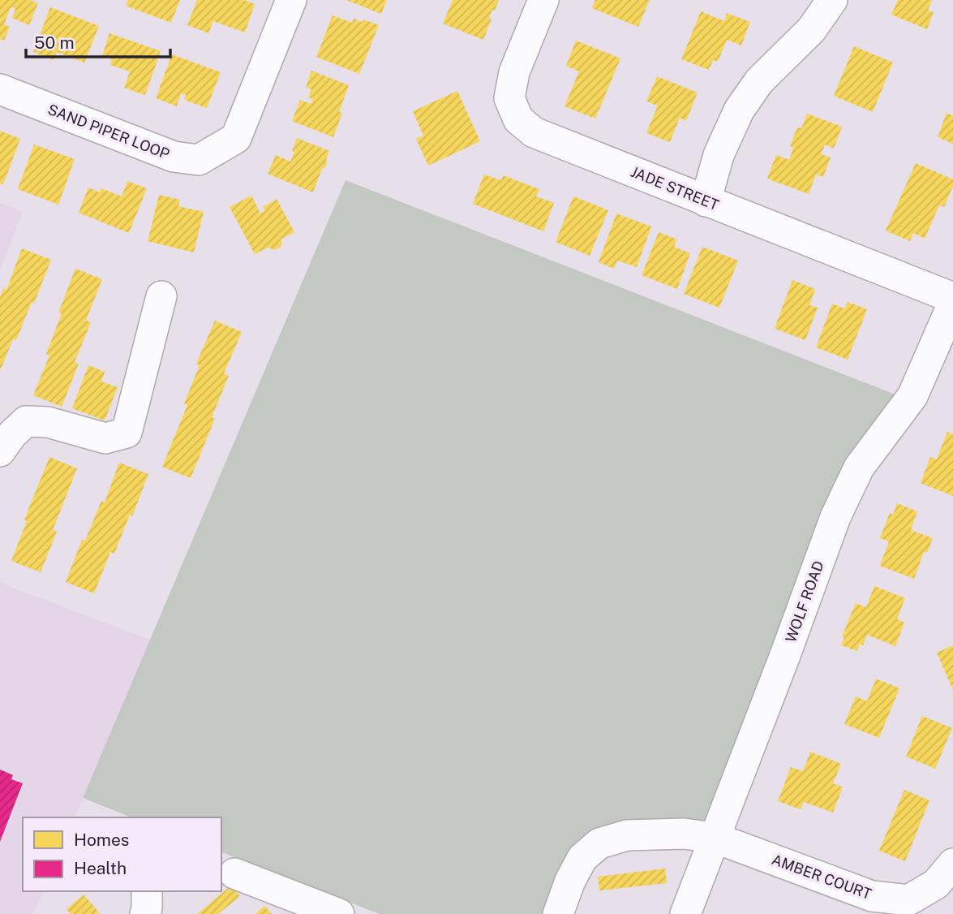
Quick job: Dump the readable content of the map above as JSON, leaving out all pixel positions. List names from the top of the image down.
{
  "streets": {
    "street": [
      "SAND PIPER LOOP",
      "JADE STREET",
      "WOLF ROAD",
      "AMBER COURT"
    ]
  },
  "crossings": [
    ["WOLF ROAD", "AMBER COURT"]
  ],
  "legend": ["Homes", "Health"],
  "scale_bar": "50 m"
}
